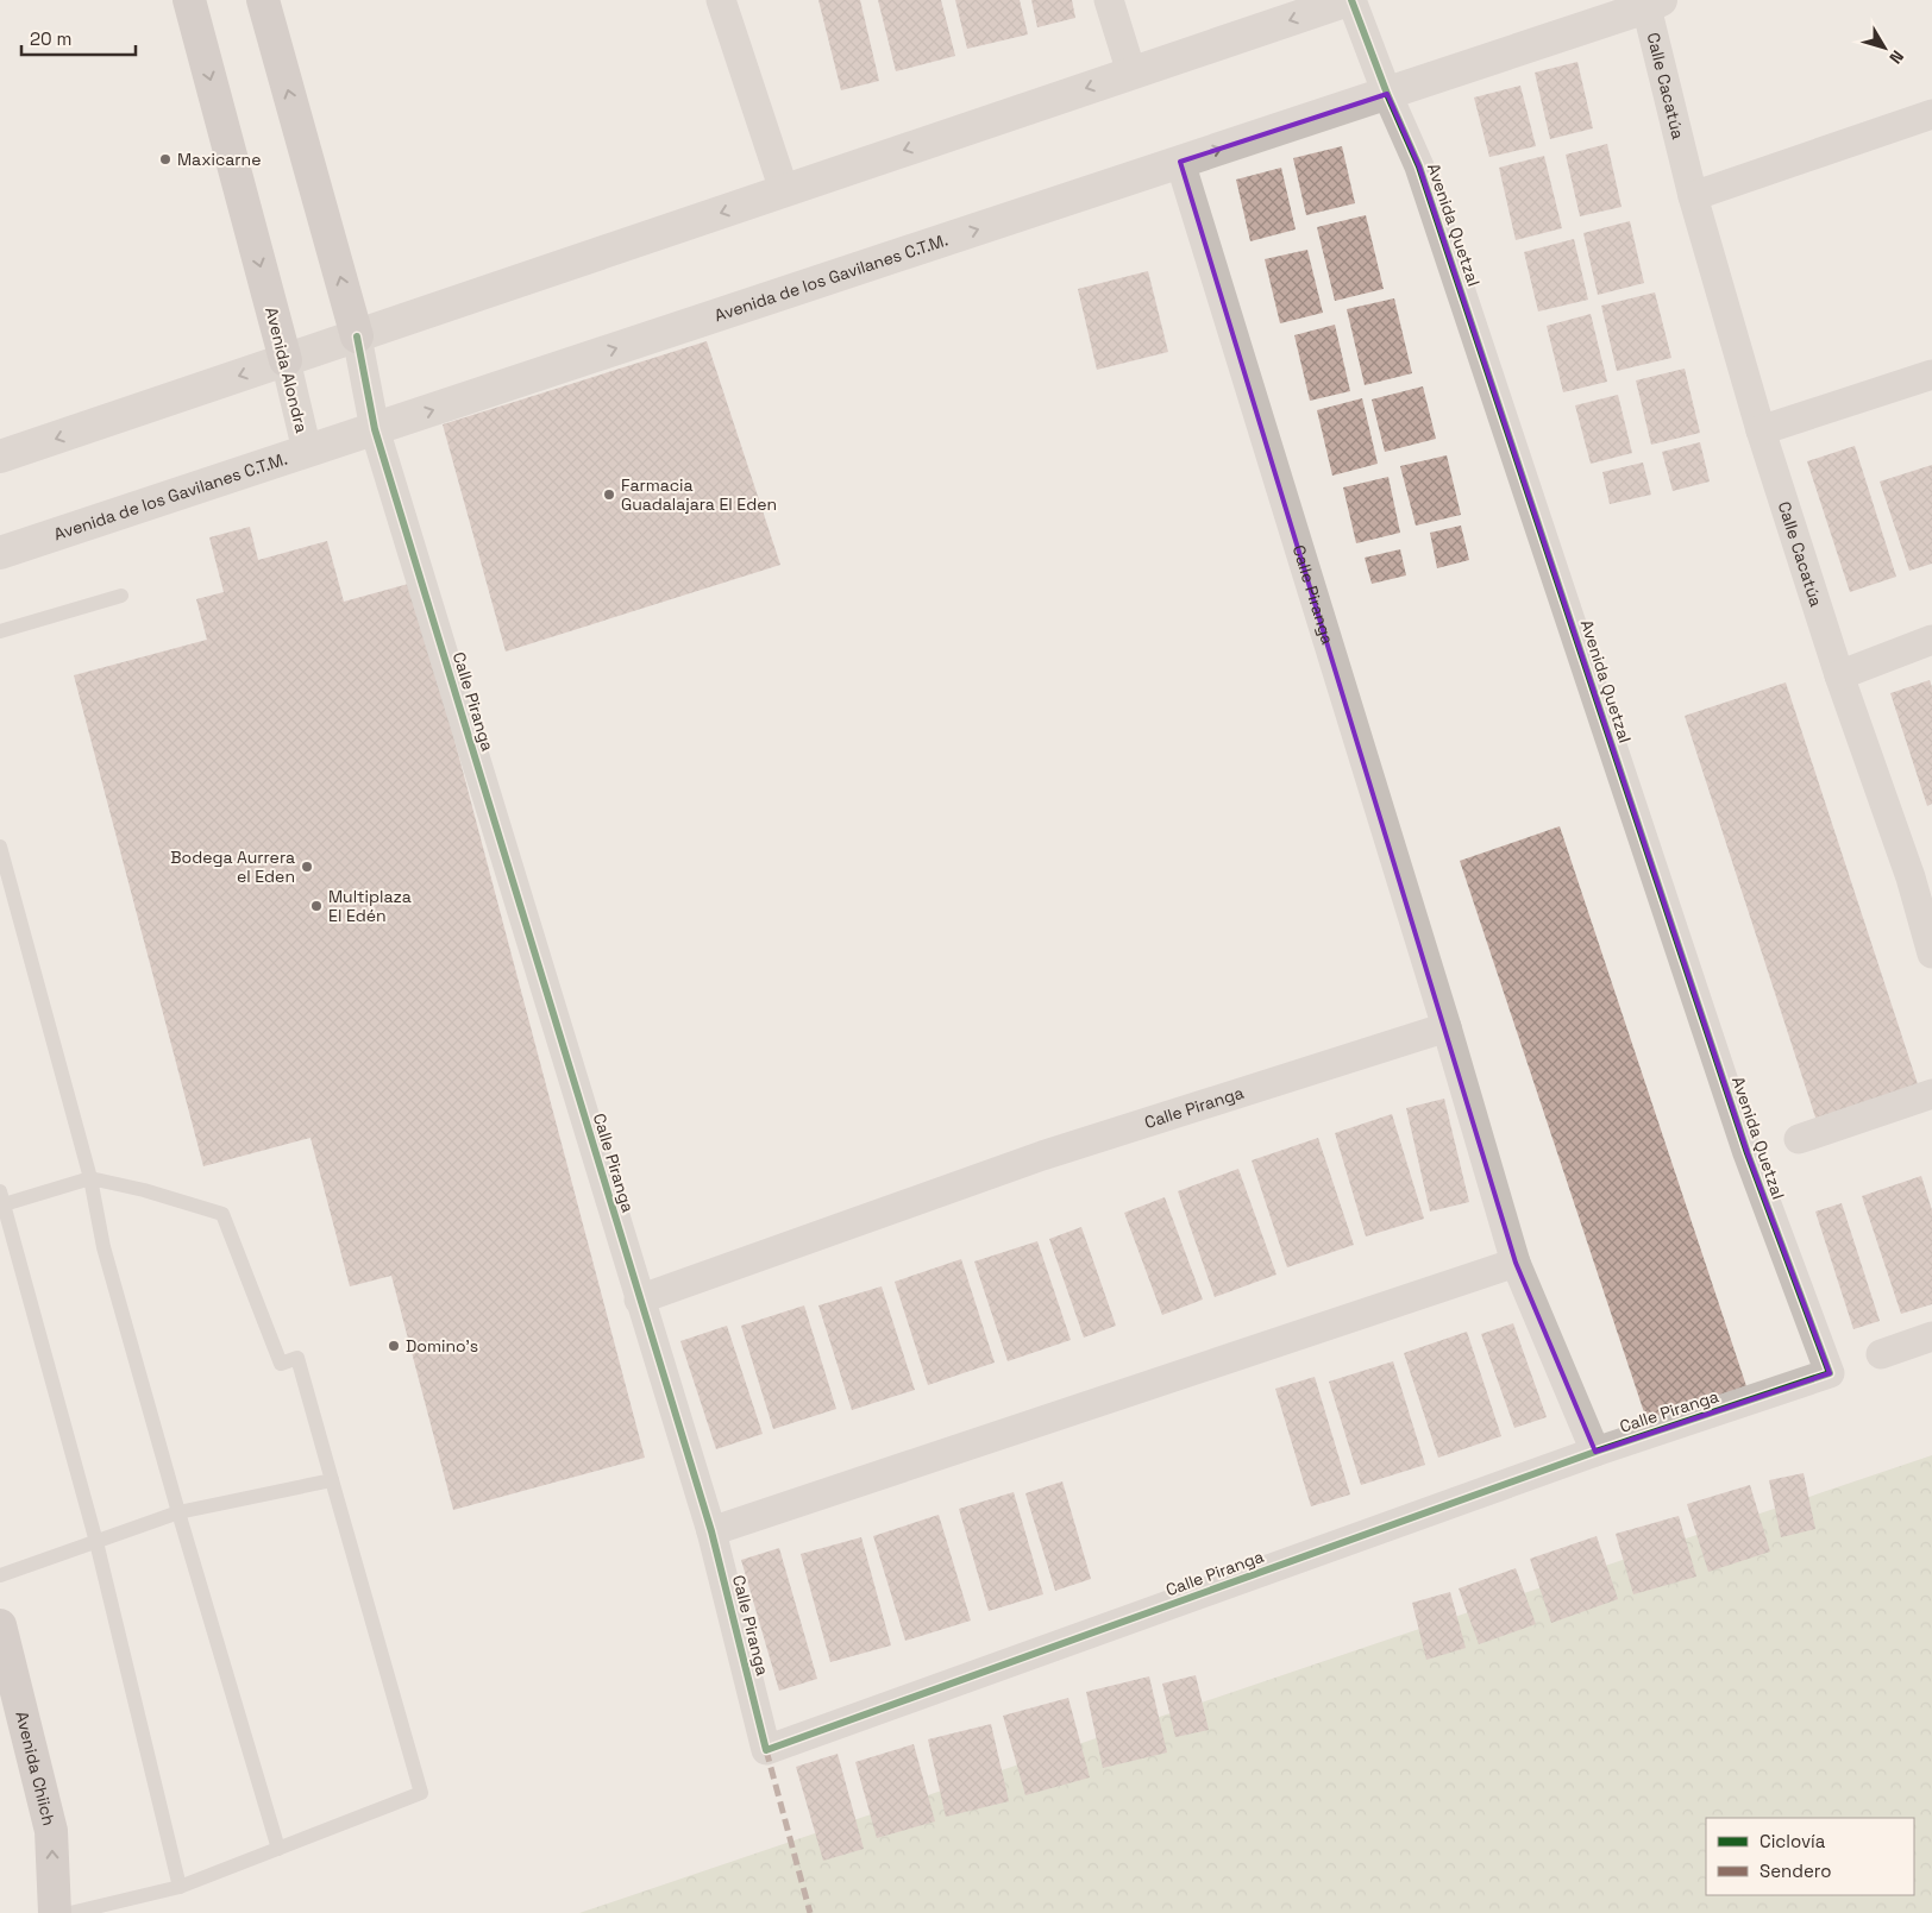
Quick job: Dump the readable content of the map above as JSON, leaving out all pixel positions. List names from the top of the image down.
{
  "streets": {
    "main road": ["Avenida Alondra", "Avenida Chiich"],
    "street": [
      "Calle Cacatúa",
      "Avenida Quetzal",
      "Avenida de los Gavilanes C.T.M.",
      "Calle Piranga"
    ]
  },
  "crossings": [
    ["Calle Cacatúa", "Avenida de los Gavilanes C.T.M."],
    ["Avenida Quetzal", "Avenida de los Gavilanes C.T.M."],
    ["Avenida Quetzal", "Calle Piranga"],
    ["Avenida de los Gavilanes C.T.M.", "Avenida Alondra"],
    ["Avenida de los Gavilanes C.T.M.", "Calle Piranga"],
    ["Avenida Alondra", "Calle Piranga"]
  ],
  "one_way": ["Avenida Chiich"],
  "places": [
    "Maxicarne",
    "Farmacia Guadalajara El Eden",
    "Bodega Aurrera el Eden",
    "Multiplaza El Edén",
    "Domino's"
  ],
  "legend": ["Ciclovía", "Sendero"],
  "scale_bar": "20 m",
  "north": "bottom right"
}
